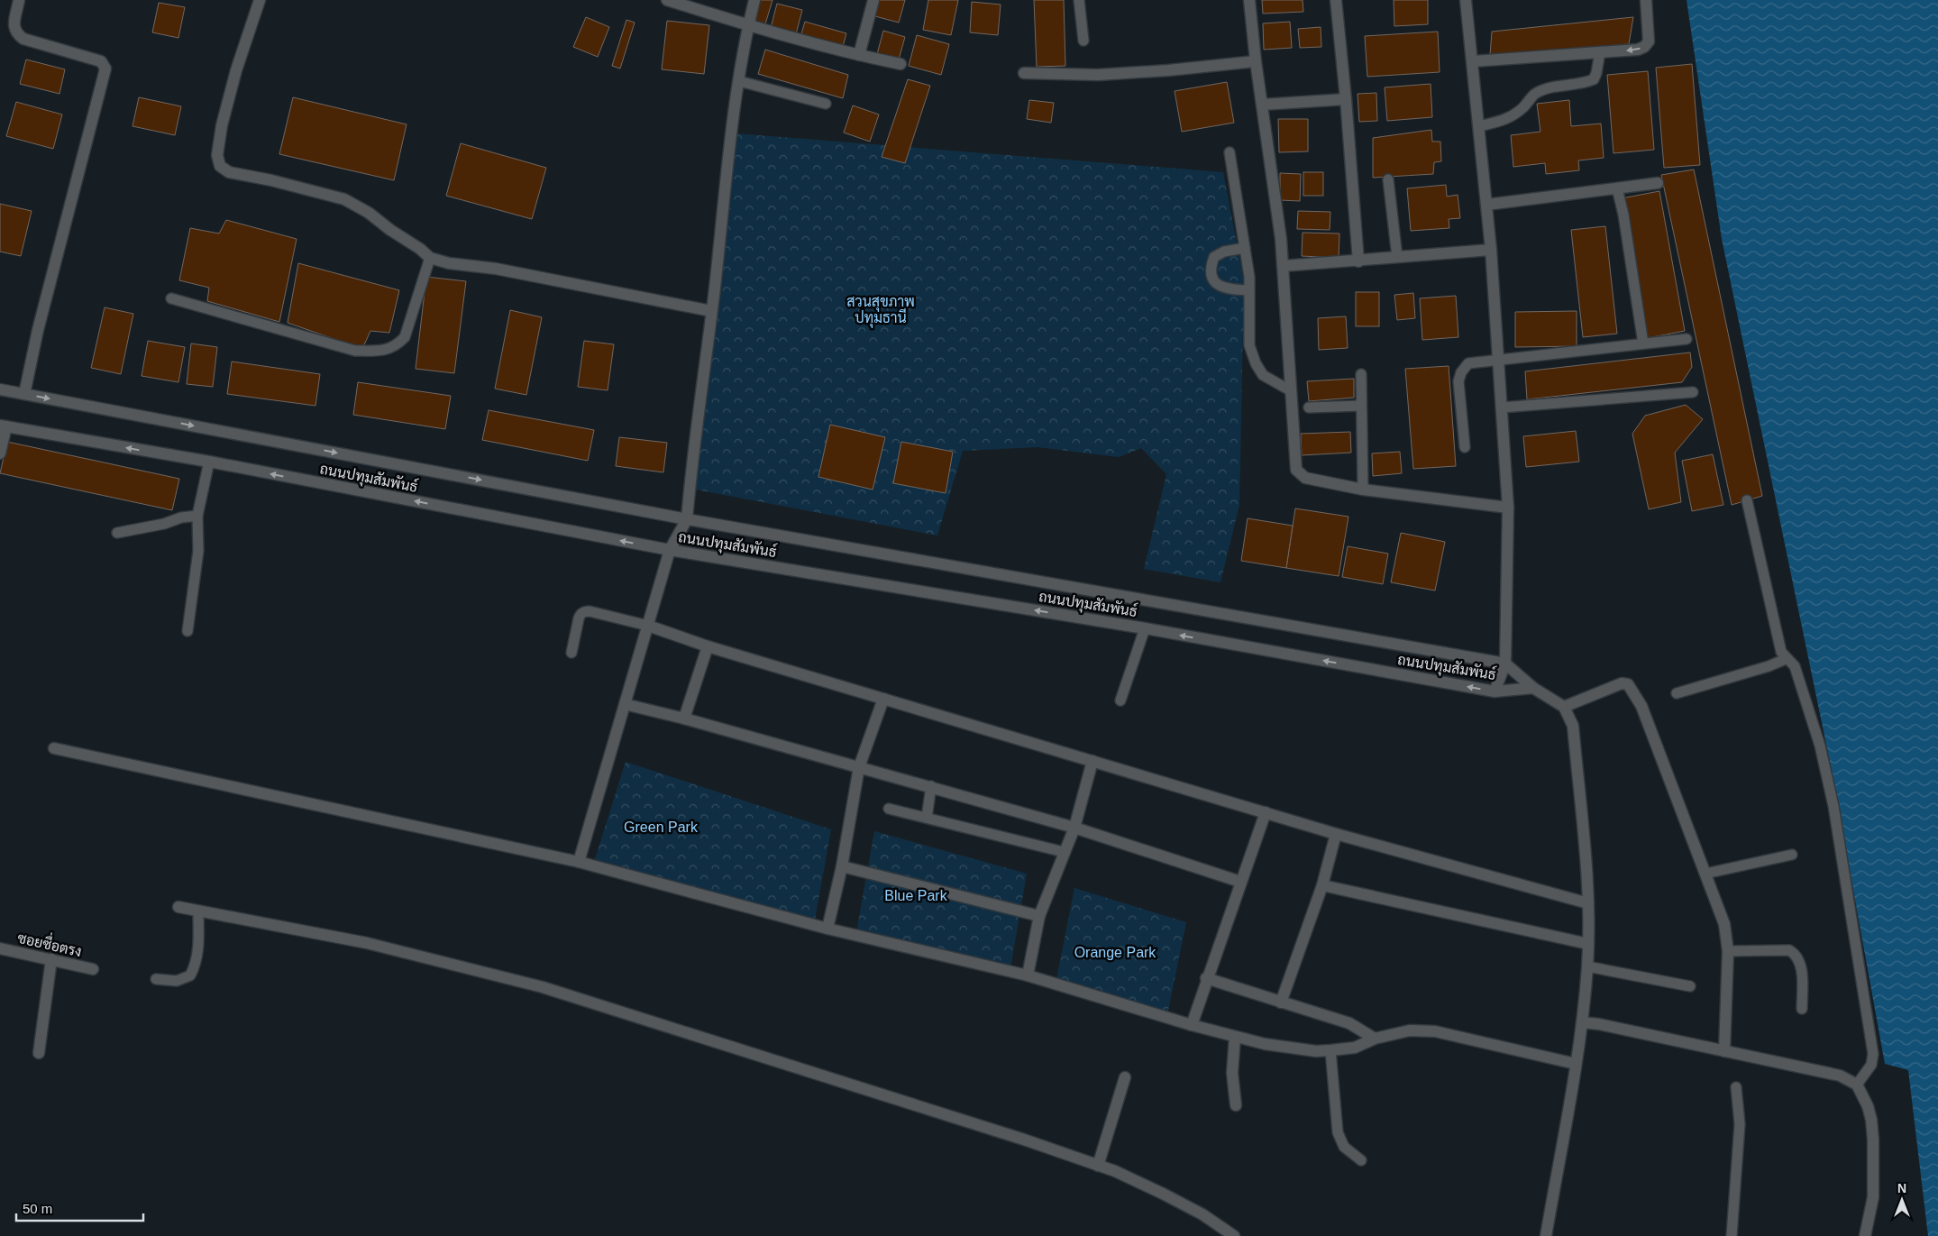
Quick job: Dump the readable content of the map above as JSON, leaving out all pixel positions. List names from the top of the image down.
{
  "streets": {
    "street": ["ถนนปทุมสัมพันธ์", "ซอยซื่อตรง"]
  },
  "parks": [
    "สวนสุขภาพ ปทุมธานี",
    "Green Park",
    "Blue Park",
    "Orange Park"
  ],
  "scale_bar": "50 m",
  "north": "top"
}
